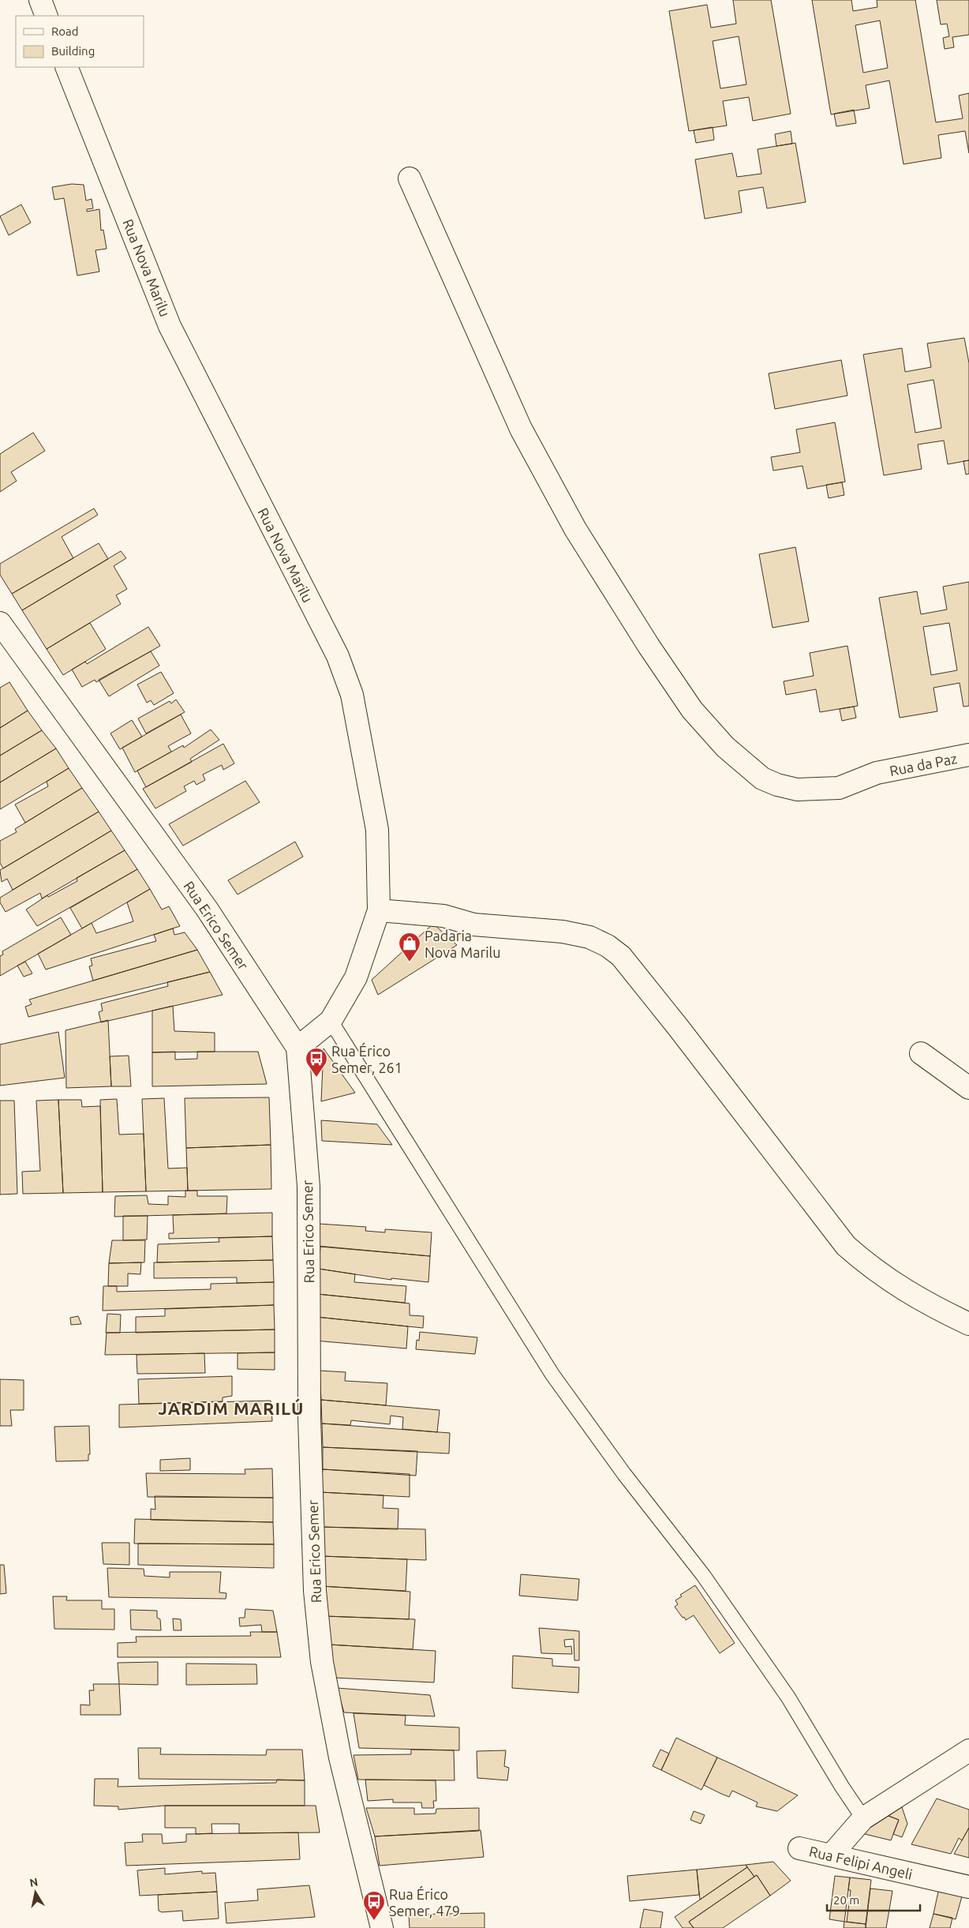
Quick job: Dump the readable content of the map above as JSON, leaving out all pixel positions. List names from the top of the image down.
{
  "streets": {
    "street": [
      "Rua Nova Marilu",
      "Rua da Paz",
      "Rua Erico Semer",
      "Rua Felipi Angeli"
    ]
  },
  "crossings": [
    ["Rua Nova Marilu", "Rua Erico Semer"]
  ],
  "districts": ["JARDIM MARILÚ"],
  "places": {
    "shop": ["Padaria Nova Marilu"],
    "bus stop": ["Rua Érico Semer, 261", "Rua Érico Semer, 479"]
  },
  "legend": ["Road", "Building"],
  "scale_bar": "20 m",
  "north": "top"
}
